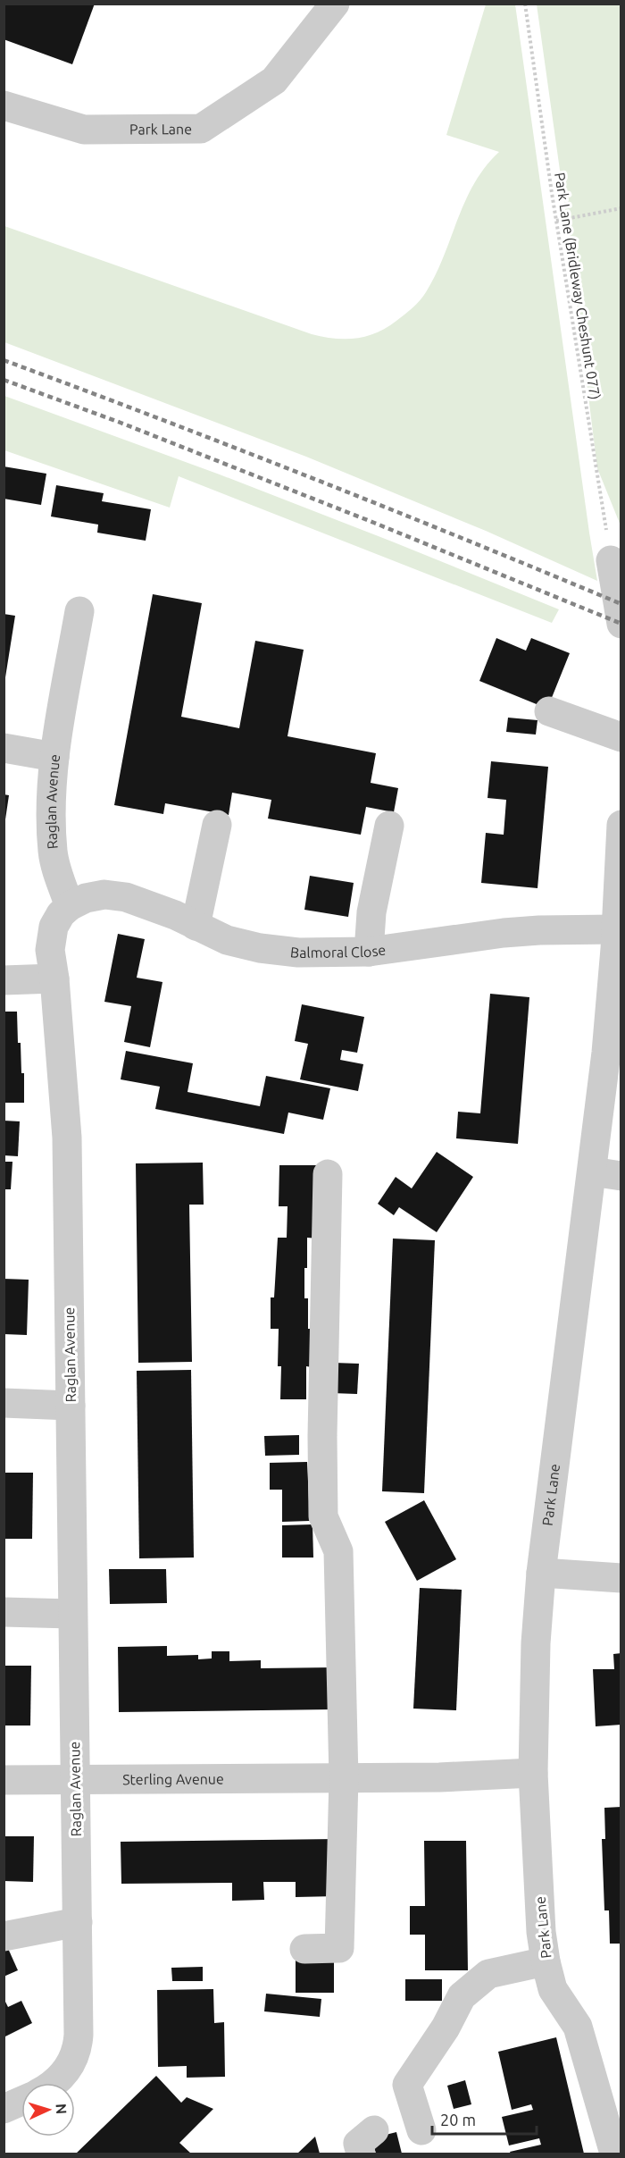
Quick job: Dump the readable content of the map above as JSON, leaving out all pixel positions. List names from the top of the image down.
{
  "streets": {
    "street": [
      "Park Lane",
      "Raglan Avenue",
      "Balmoral Close",
      "Sterling Avenue"
    ],
    "path": ["Park Lane (Bridleway Cheshunt 077)"]
  },
  "crossings": [
    ["Park Lane", "Balmoral Close"],
    ["Park Lane", "Sterling Avenue"],
    ["Raglan Avenue", "Balmoral Close"],
    ["Raglan Avenue", "Sterling Avenue"]
  ],
  "scale_bar": "20 m",
  "north": "right"
}
